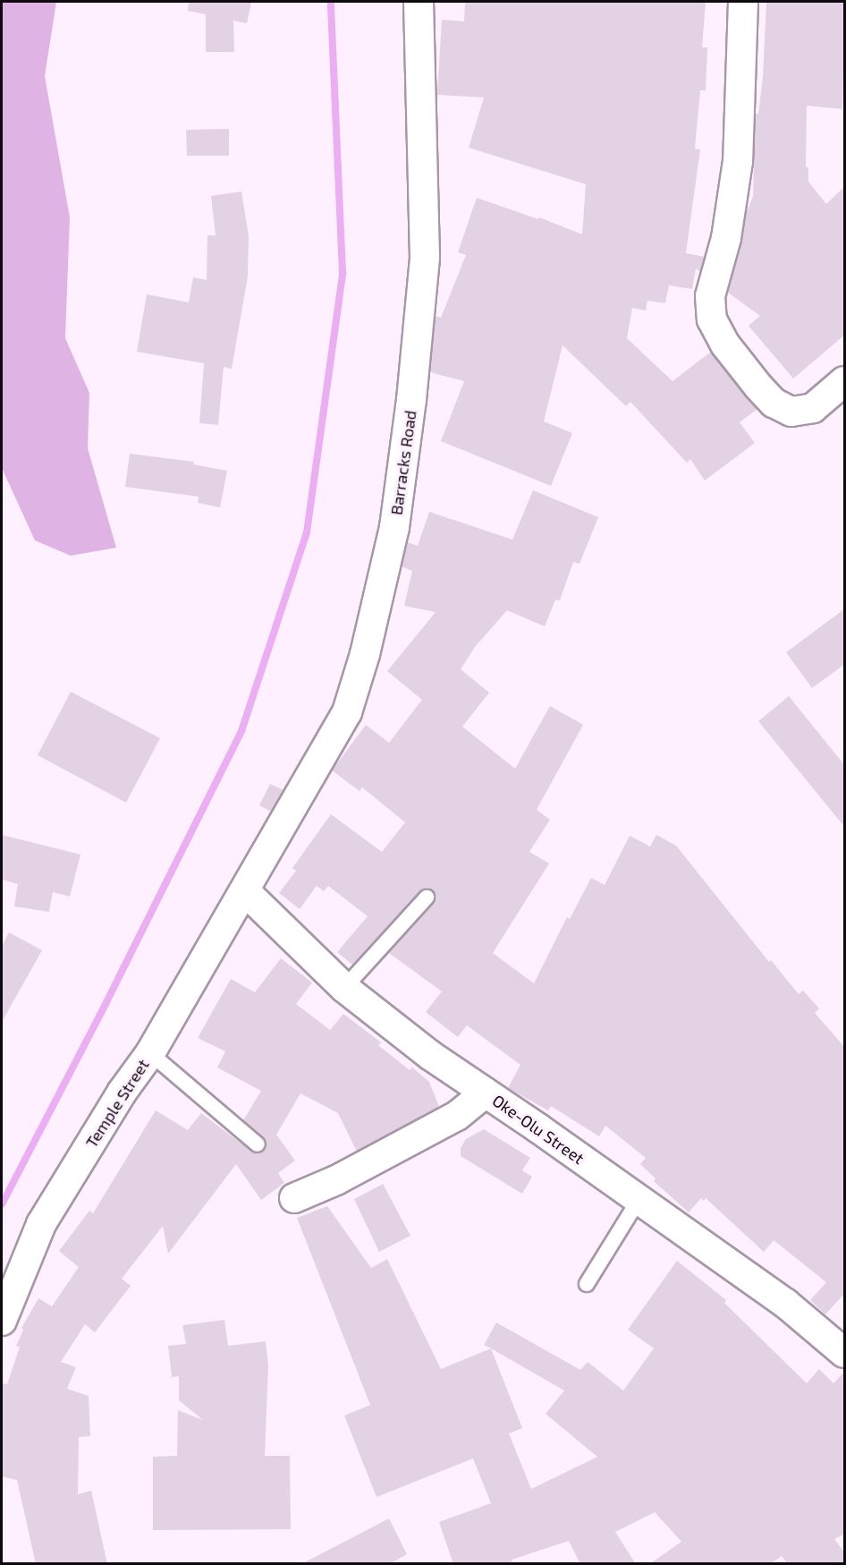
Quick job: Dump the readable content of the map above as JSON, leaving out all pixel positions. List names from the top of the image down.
{
  "streets": {
    "street": ["Barracks Road", "Temple Street", "Oke-Olu Street"]
  },
  "crossings": [
    ["Barracks Road", "Temple Street"],
    ["Barracks Road", "Oke-Olu Street"],
    ["Temple Street", "Oke-Olu Street"]
  ]
}
